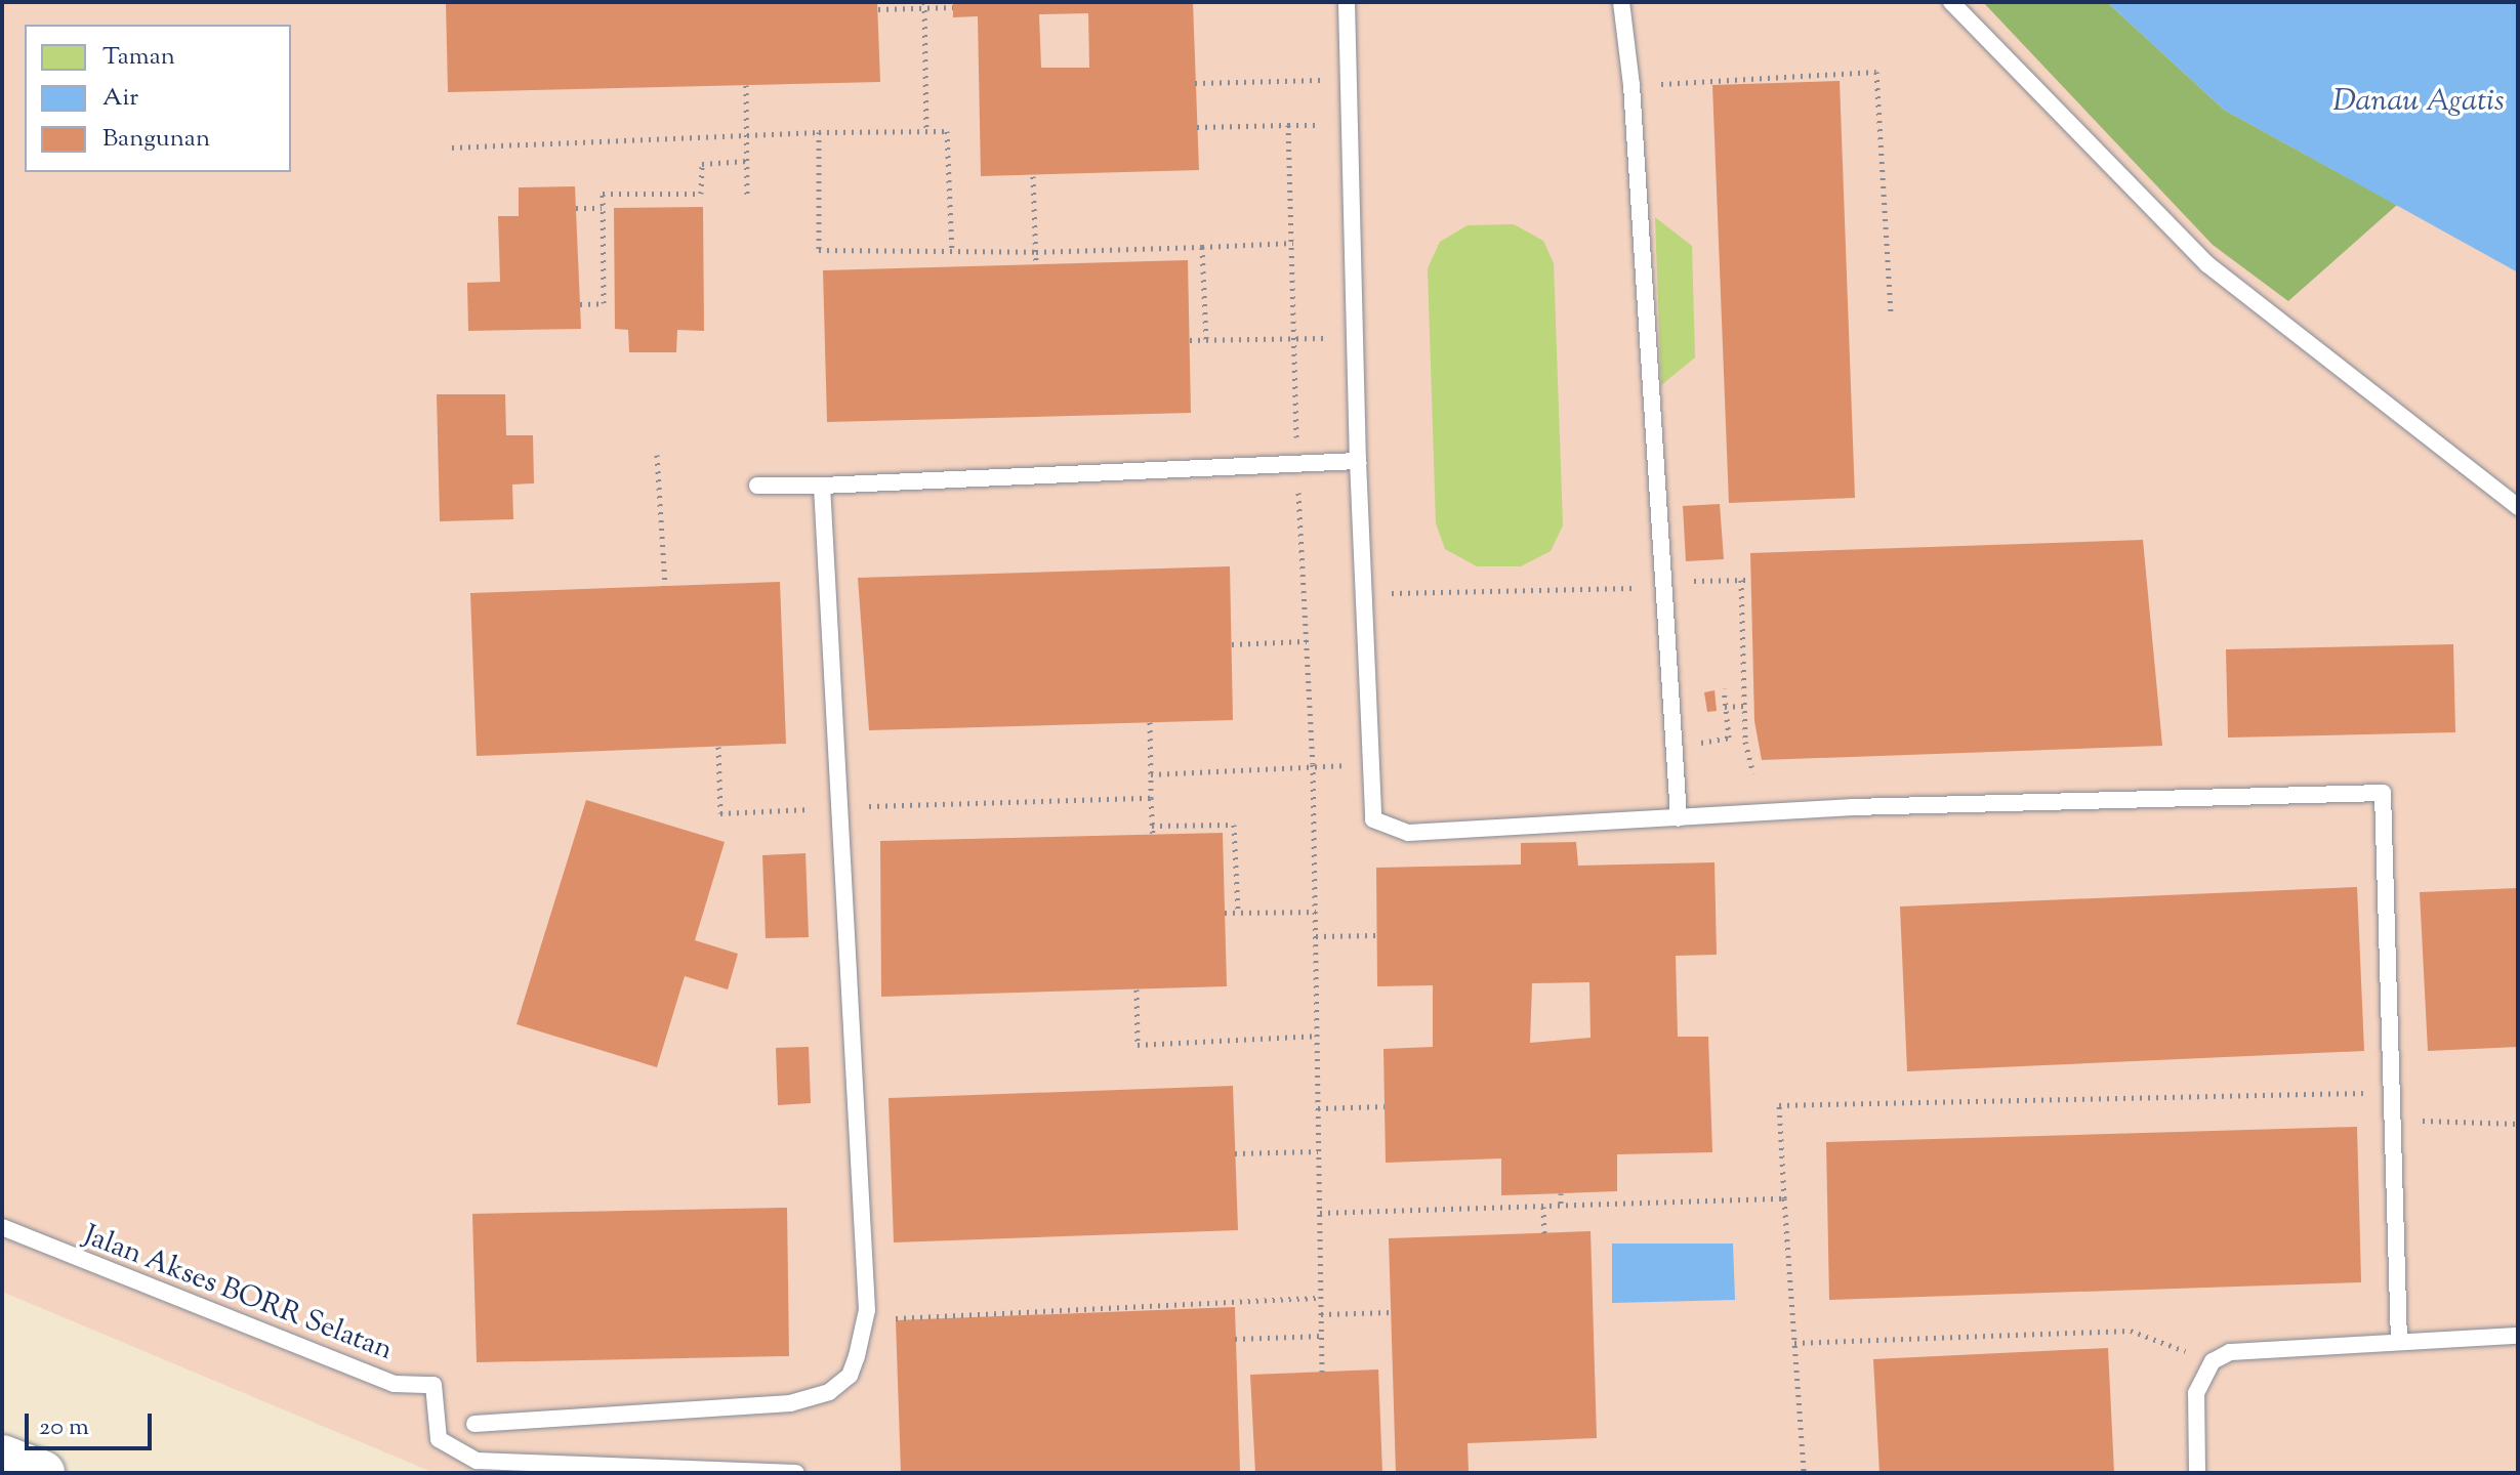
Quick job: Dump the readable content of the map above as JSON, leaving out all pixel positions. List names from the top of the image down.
{
  "streets": {
    "lane": ["Jalan Akses BORR Selatan"]
  },
  "water": ["Danau Agatis"],
  "legend": ["Taman", "Air", "Bangunan"],
  "scale_bar": "20 m"
}
